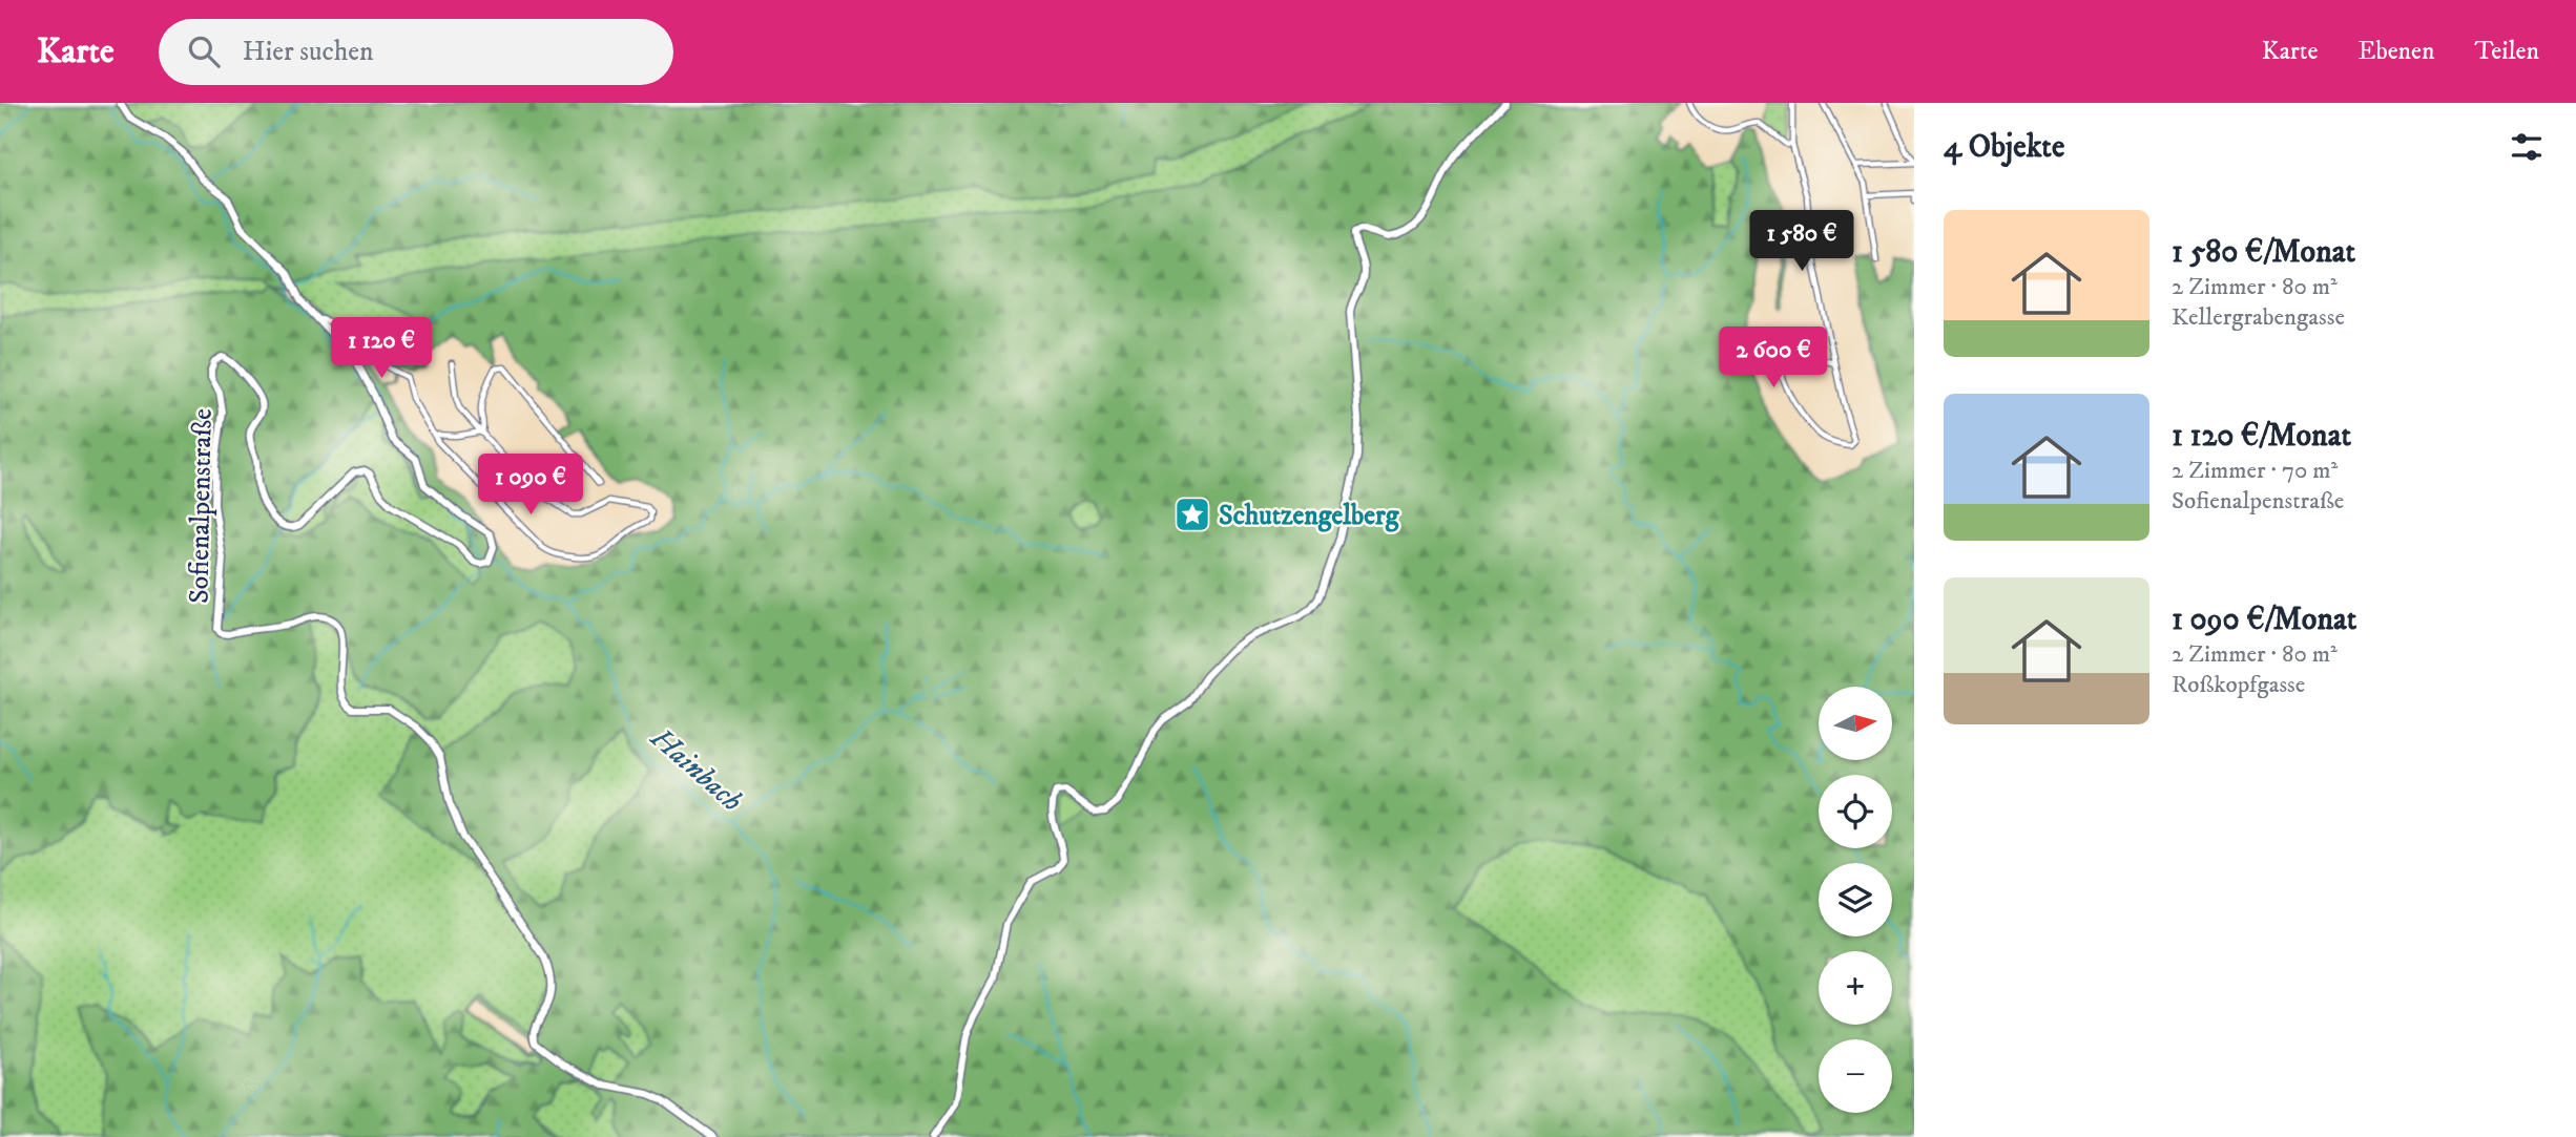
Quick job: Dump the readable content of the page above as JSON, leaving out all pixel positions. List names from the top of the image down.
{
  "streets": {
    "street": ["Sofienalpenstraße"]
  },
  "water": ["Hainbach"],
  "places": {
    "place": ["Schutzengelberg"]
  },
  "north": "right",
  "page": {
    "header": "Karte",
    "search": "Hier suchen",
    "nav": ["Karte", "Ebenen", "Teilen"],
    "heading": "4 Objekte",
    "list": [
      {
        "name": "1 580 €/Monat",
        "note": "2 Zimmer · 80 m² · Kellergrabengasse"
      },
      {
        "name": "1 120 €/Monat",
        "note": "2 Zimmer · 70 m² · Sofienalpenstraße"
      },
      {
        "name": "1 090 €/Monat",
        "note": "2 Zimmer · 80 m² · Roßkopfgasse"
      }
    ],
    "price": [
      "1 580 €",
      "1 120 €",
      "2 600 €",
      "1 090 €"
    ],
    "map_buttons": ["+", "−"]
  }
}
